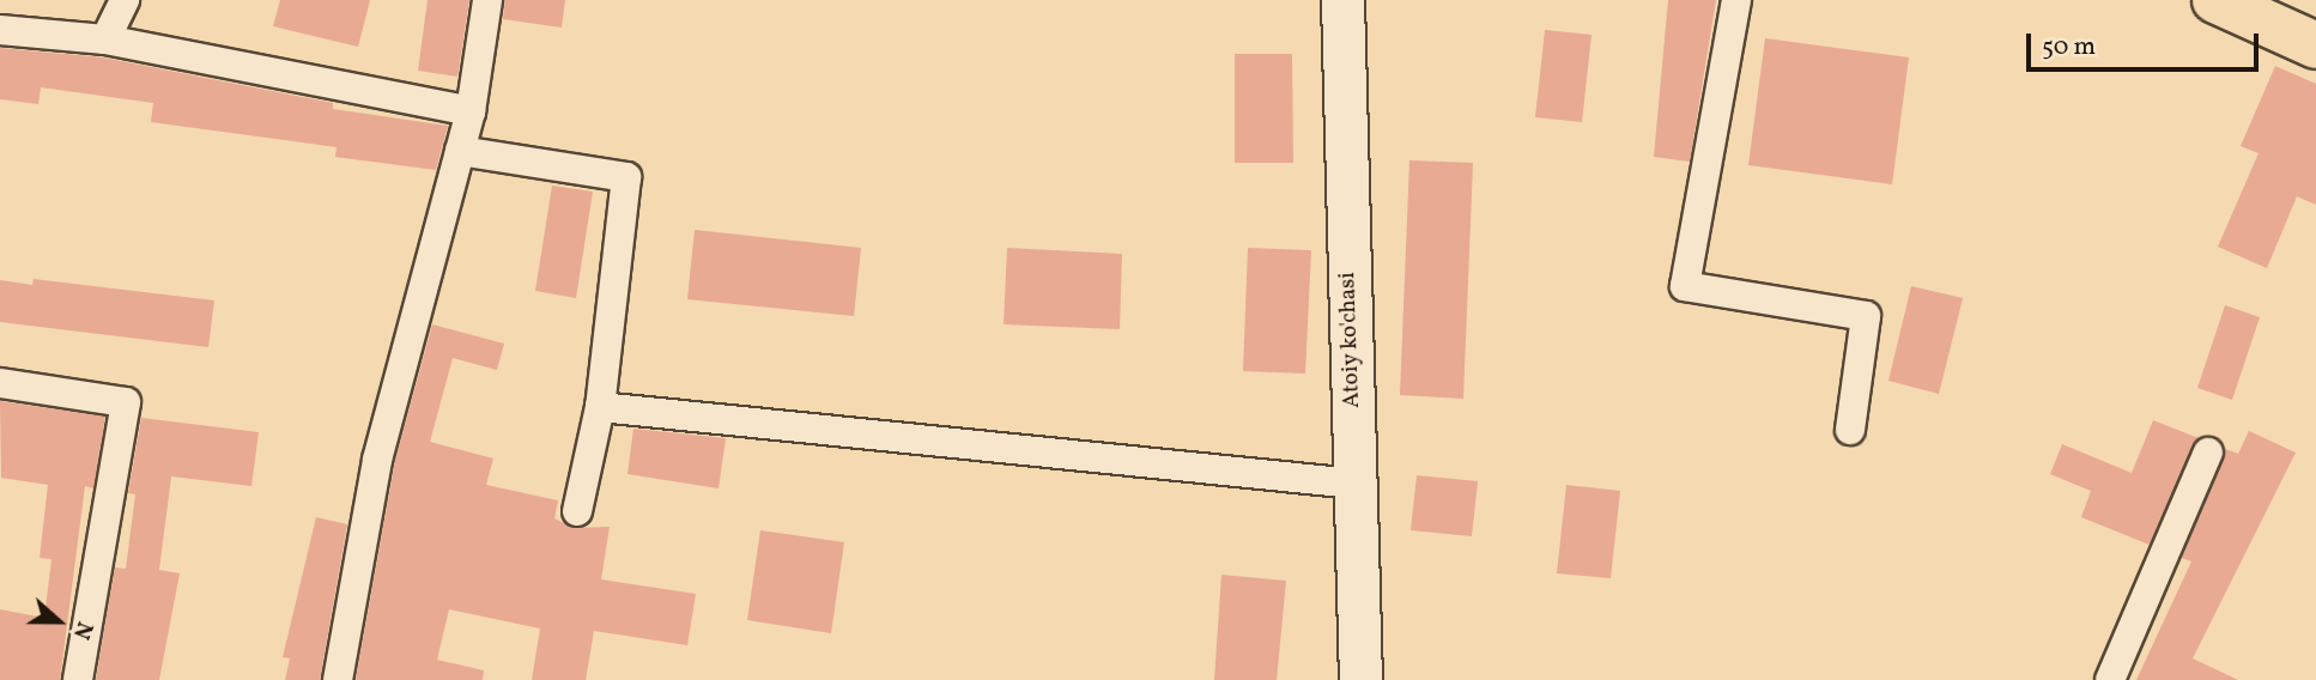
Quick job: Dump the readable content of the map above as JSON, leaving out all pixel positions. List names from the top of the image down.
{
  "streets": {
    "street": ["Atoiy ko'chasi"]
  },
  "scale_bar": "50 m",
  "north": "right"
}
